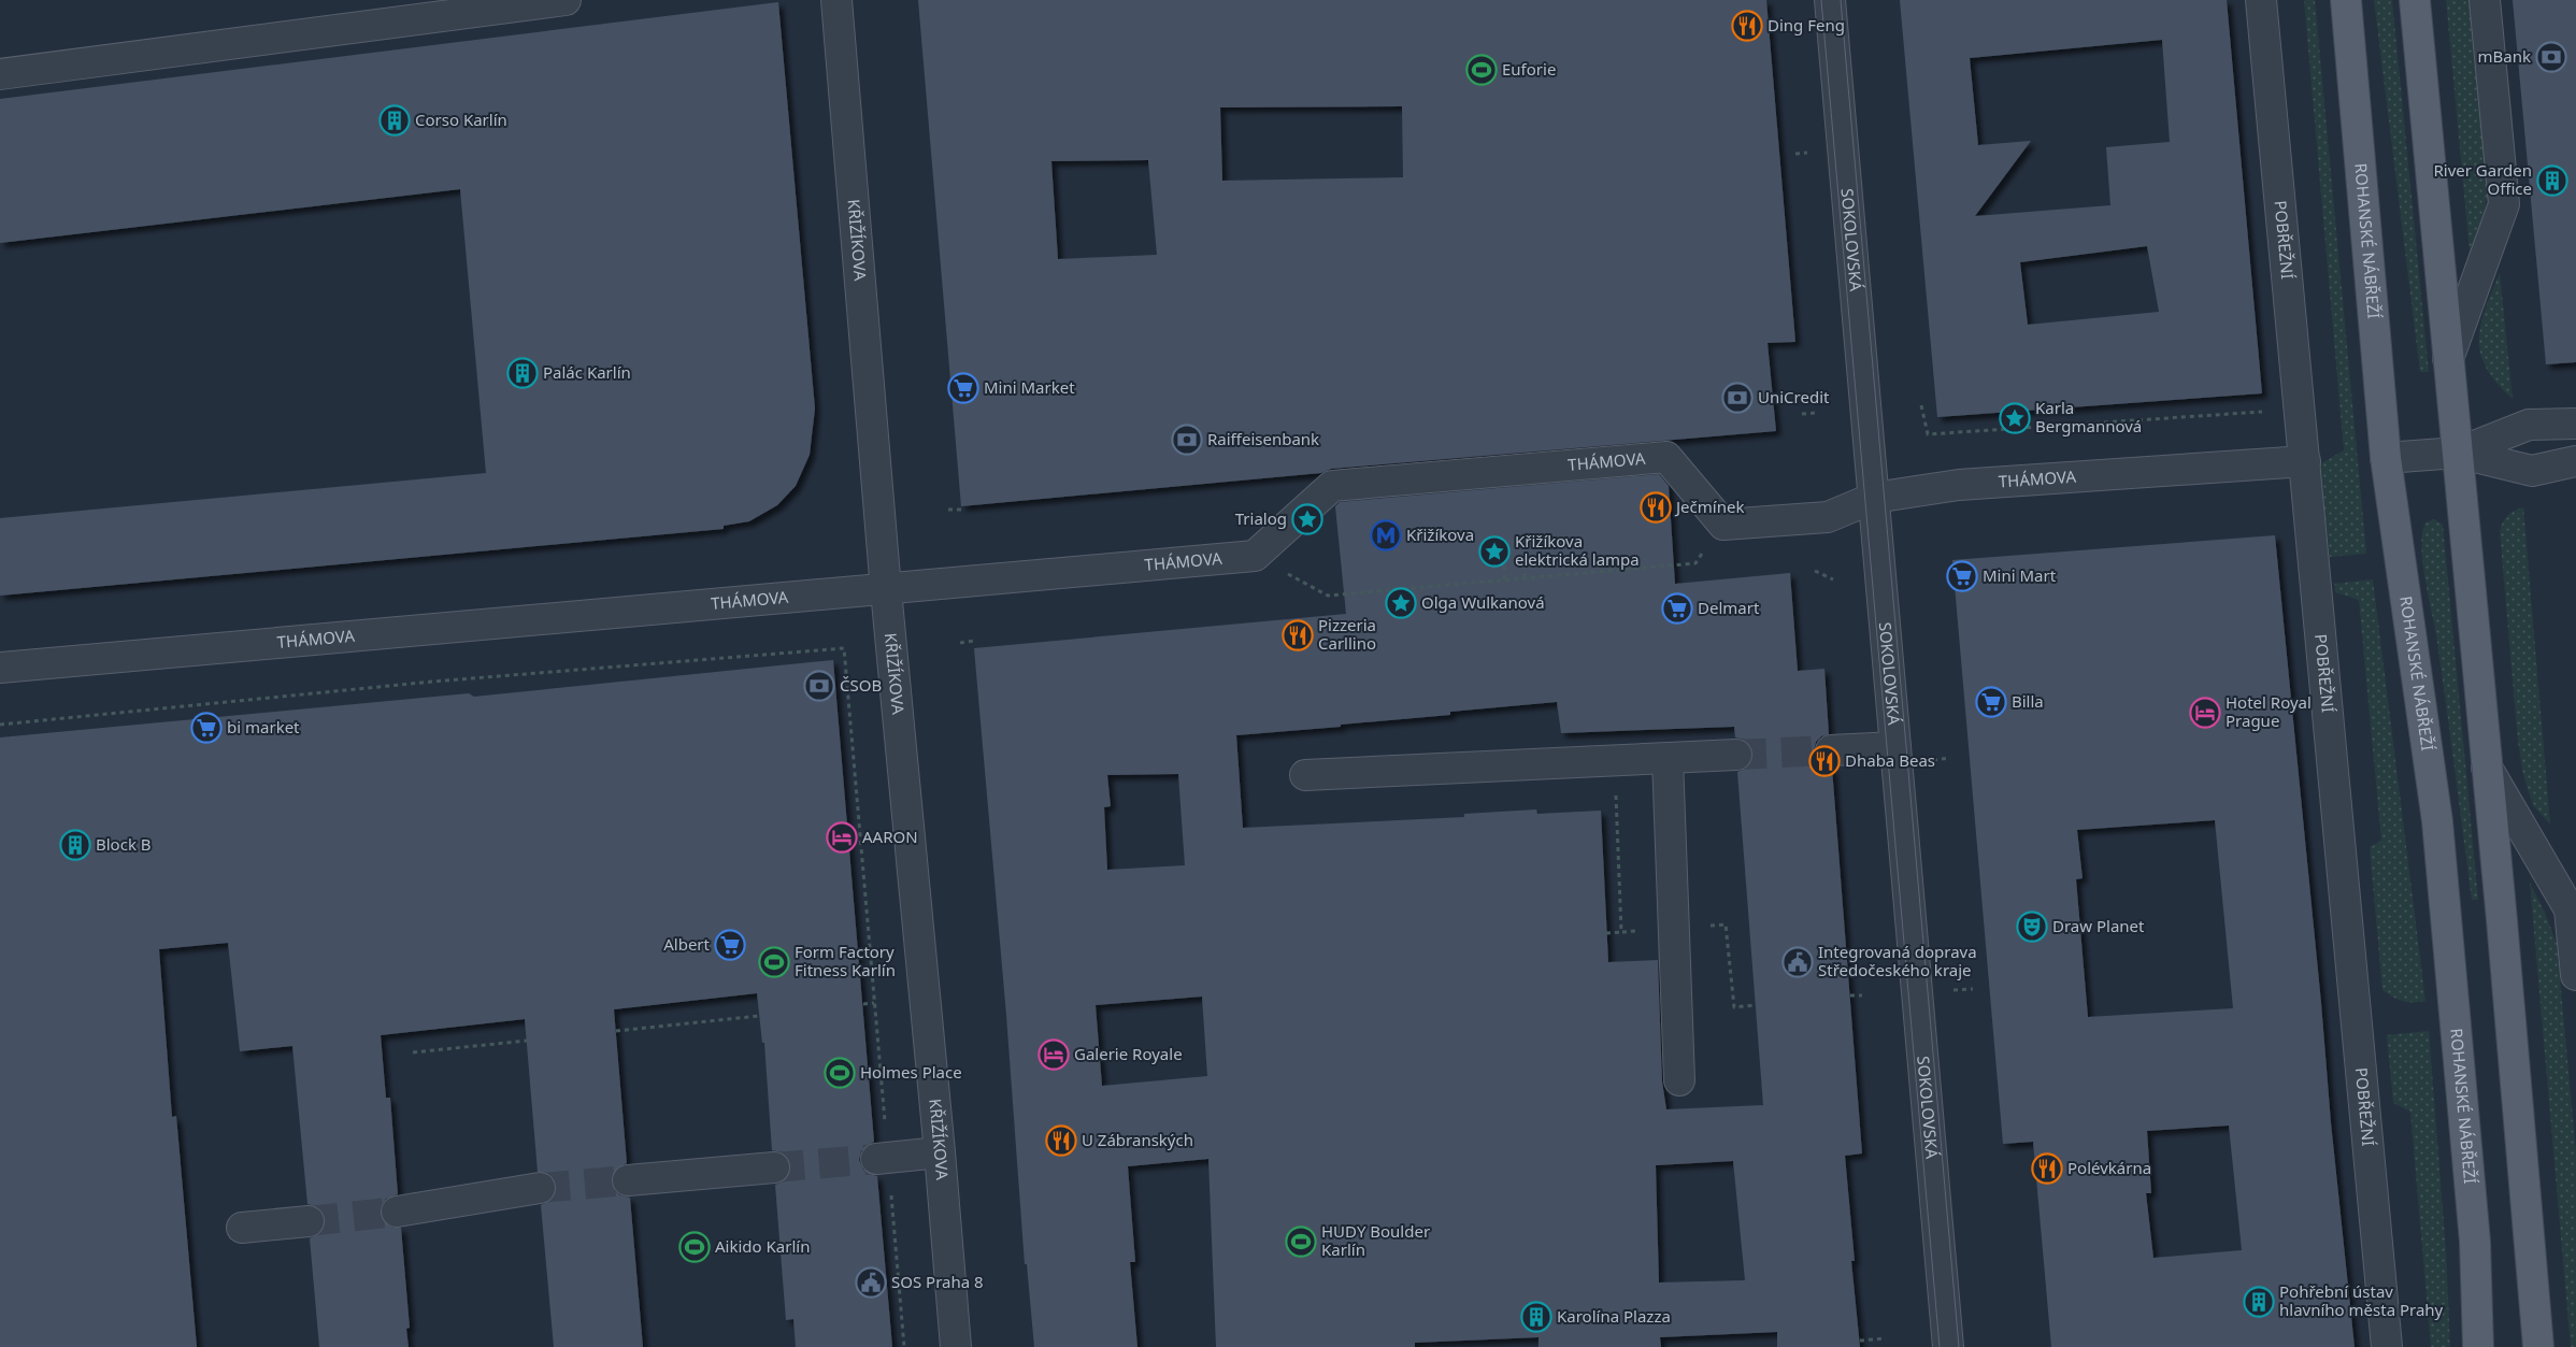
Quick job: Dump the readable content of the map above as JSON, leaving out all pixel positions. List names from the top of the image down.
{
  "streets": {
    "main road": ["ROHANSKÉ NÁBŘEŽÍ"],
    "street": [
      "KŘIŽÍKOVA",
      "SOKOLOVSKÁ",
      "POBŘEŽNÍ",
      "THÁMOVA"
    ]
  },
  "crossings": [
    ["KŘIŽÍKOVA", "THÁMOVA"],
    ["SOKOLOVSKÁ", "THÁMOVA"],
    ["POBŘEŽNÍ", "THÁMOVA"]
  ],
  "places": {
    "restaurant": [
      "Ding Feng",
      "Ječmínek",
      "Pizzeria Carllino",
      "Dhaba Beas",
      "U Zábranských",
      "Polévkárna"
    ],
    "bank": [
      "mBank",
      "UniCredit",
      "Raiffeisenbank",
      "ČSOB"
    ],
    "sports": [
      "Euforie",
      "Form Factory Fitness Karlín",
      "Holmes Place",
      "HUDY Boulder Karlín",
      "Aikido Karlín"
    ],
    "building": [
      "Corso Karlín",
      "River Garden Office",
      "Palác Karlín",
      "Block B",
      "Pohřební ústav hlavního města Prahy",
      "Karolína Plazza"
    ],
    "supermarket": [
      "Mini Market",
      "Mini Mart",
      "Delmart",
      "Billa",
      "bi market",
      "Albert"
    ],
    "place": [
      "Karla Bergmannová",
      "Trialog",
      "Křižíkova elektrická lampa",
      "Olga Wulkanová"
    ],
    "metro station": ["Křižíkova"],
    "hotel": ["Hotel Royal Prague", "AARON", "Galerie Royale"],
    "theatre": ["Draw Planet"],
    "public building": ["Integrovaná doprava Středočeského kraje", "SOS Praha 8"]
  }
}
